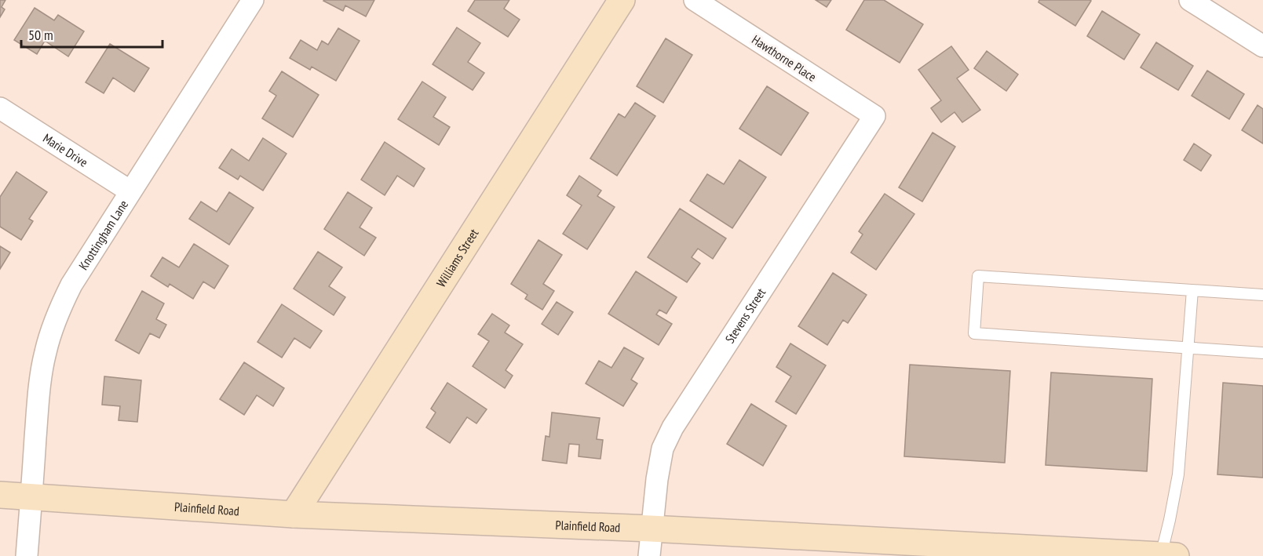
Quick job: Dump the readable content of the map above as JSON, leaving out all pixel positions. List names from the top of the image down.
{
  "streets": {
    "main road": ["Williams Street", "Plainfield Road"],
    "street": [
      "Hawthorne Place",
      "Marie Drive",
      "Knottingham Lane",
      "Stevens Street"
    ]
  },
  "crossings": [
    ["Hawthorne Place", "Stevens Street"],
    ["Marie Drive", "Knottingham Lane"],
    ["Knottingham Lane", "Plainfield Road"],
    ["Williams Street", "Plainfield Road"],
    ["Stevens Street", "Plainfield Road"]
  ],
  "scale_bar": "50 m"
}
